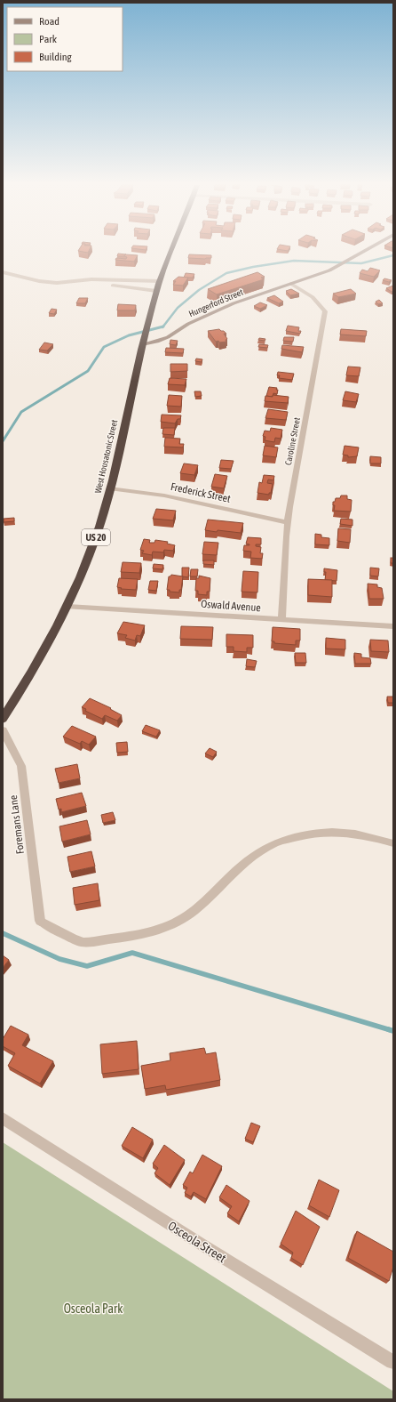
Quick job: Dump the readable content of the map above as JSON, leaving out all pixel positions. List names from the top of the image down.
{
  "streets": {
    "highway": ["West Housatonic Street", "US 20"],
    "street": [
      "Hungerford Street",
      "Caroline Street",
      "Frederick Street",
      "Oswald Avenue",
      "Foremans Lane",
      "Osceola Street"
    ]
  },
  "crossings": [
    ["Hungerford Street", "Caroline Street"],
    ["Hungerford Street", "West Housatonic Street"],
    ["Caroline Street", "Frederick Street"],
    ["Caroline Street", "Oswald Avenue"],
    ["West Housatonic Street", "Frederick Street"],
    ["West Housatonic Street", "Oswald Avenue"]
  ],
  "parks": ["Osceola Park"],
  "legend": ["Road", "Park", "Building"]
}
